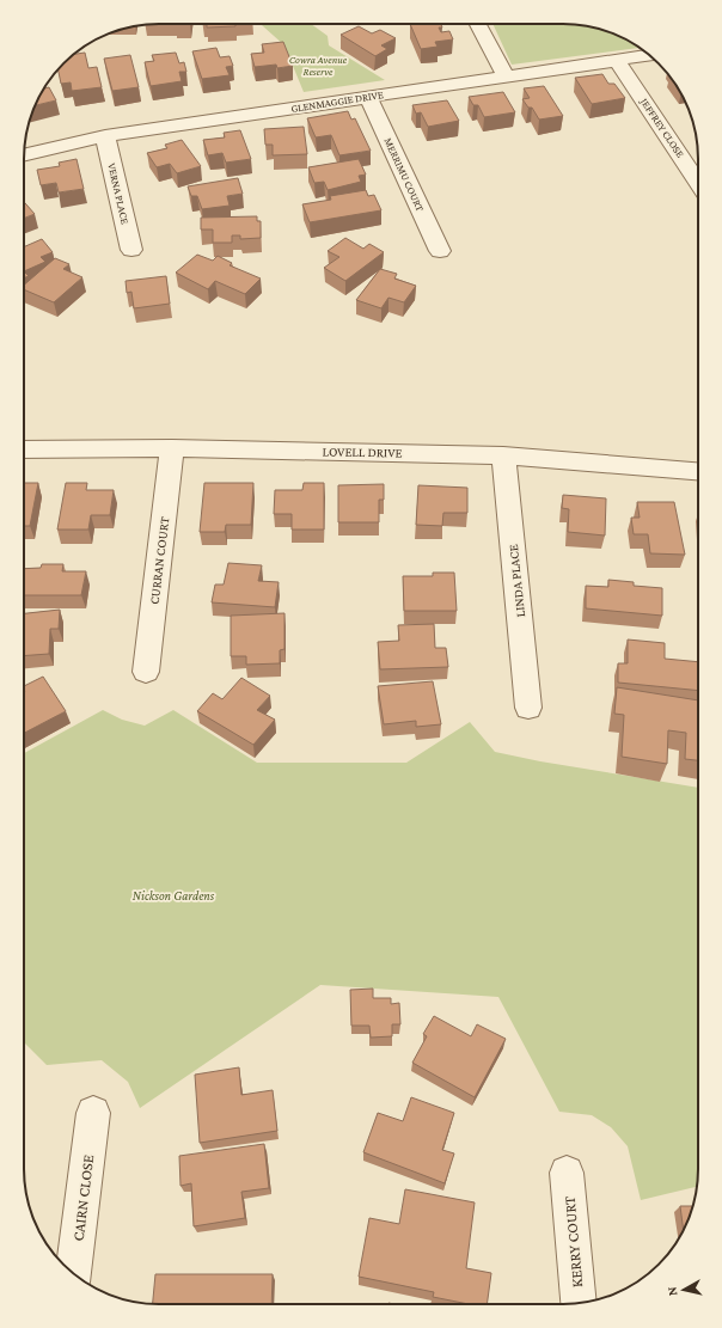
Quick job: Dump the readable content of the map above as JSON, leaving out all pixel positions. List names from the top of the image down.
{
  "streets": {
    "street": [
      "GLENMAGGIE DRIVE",
      "JEFFREY CLOSE",
      "MERRIMU COURT",
      "VERNA PLACE",
      "LOVELL DRIVE",
      "CURRAN COURT",
      "LINDA PLACE",
      "CAIRN CLOSE",
      "KERRY COURT"
    ]
  },
  "crossings": [
    ["GLENMAGGIE DRIVE", "JEFFREY CLOSE"],
    ["GLENMAGGIE DRIVE", "MERRIMU COURT"],
    ["GLENMAGGIE DRIVE", "VERNA PLACE"],
    ["LOVELL DRIVE", "CURRAN COURT"],
    ["LOVELL DRIVE", "LINDA PLACE"]
  ],
  "parks": ["Cowra Avenue Reserve", "Nickson Gardens"],
  "north": "left"
}
